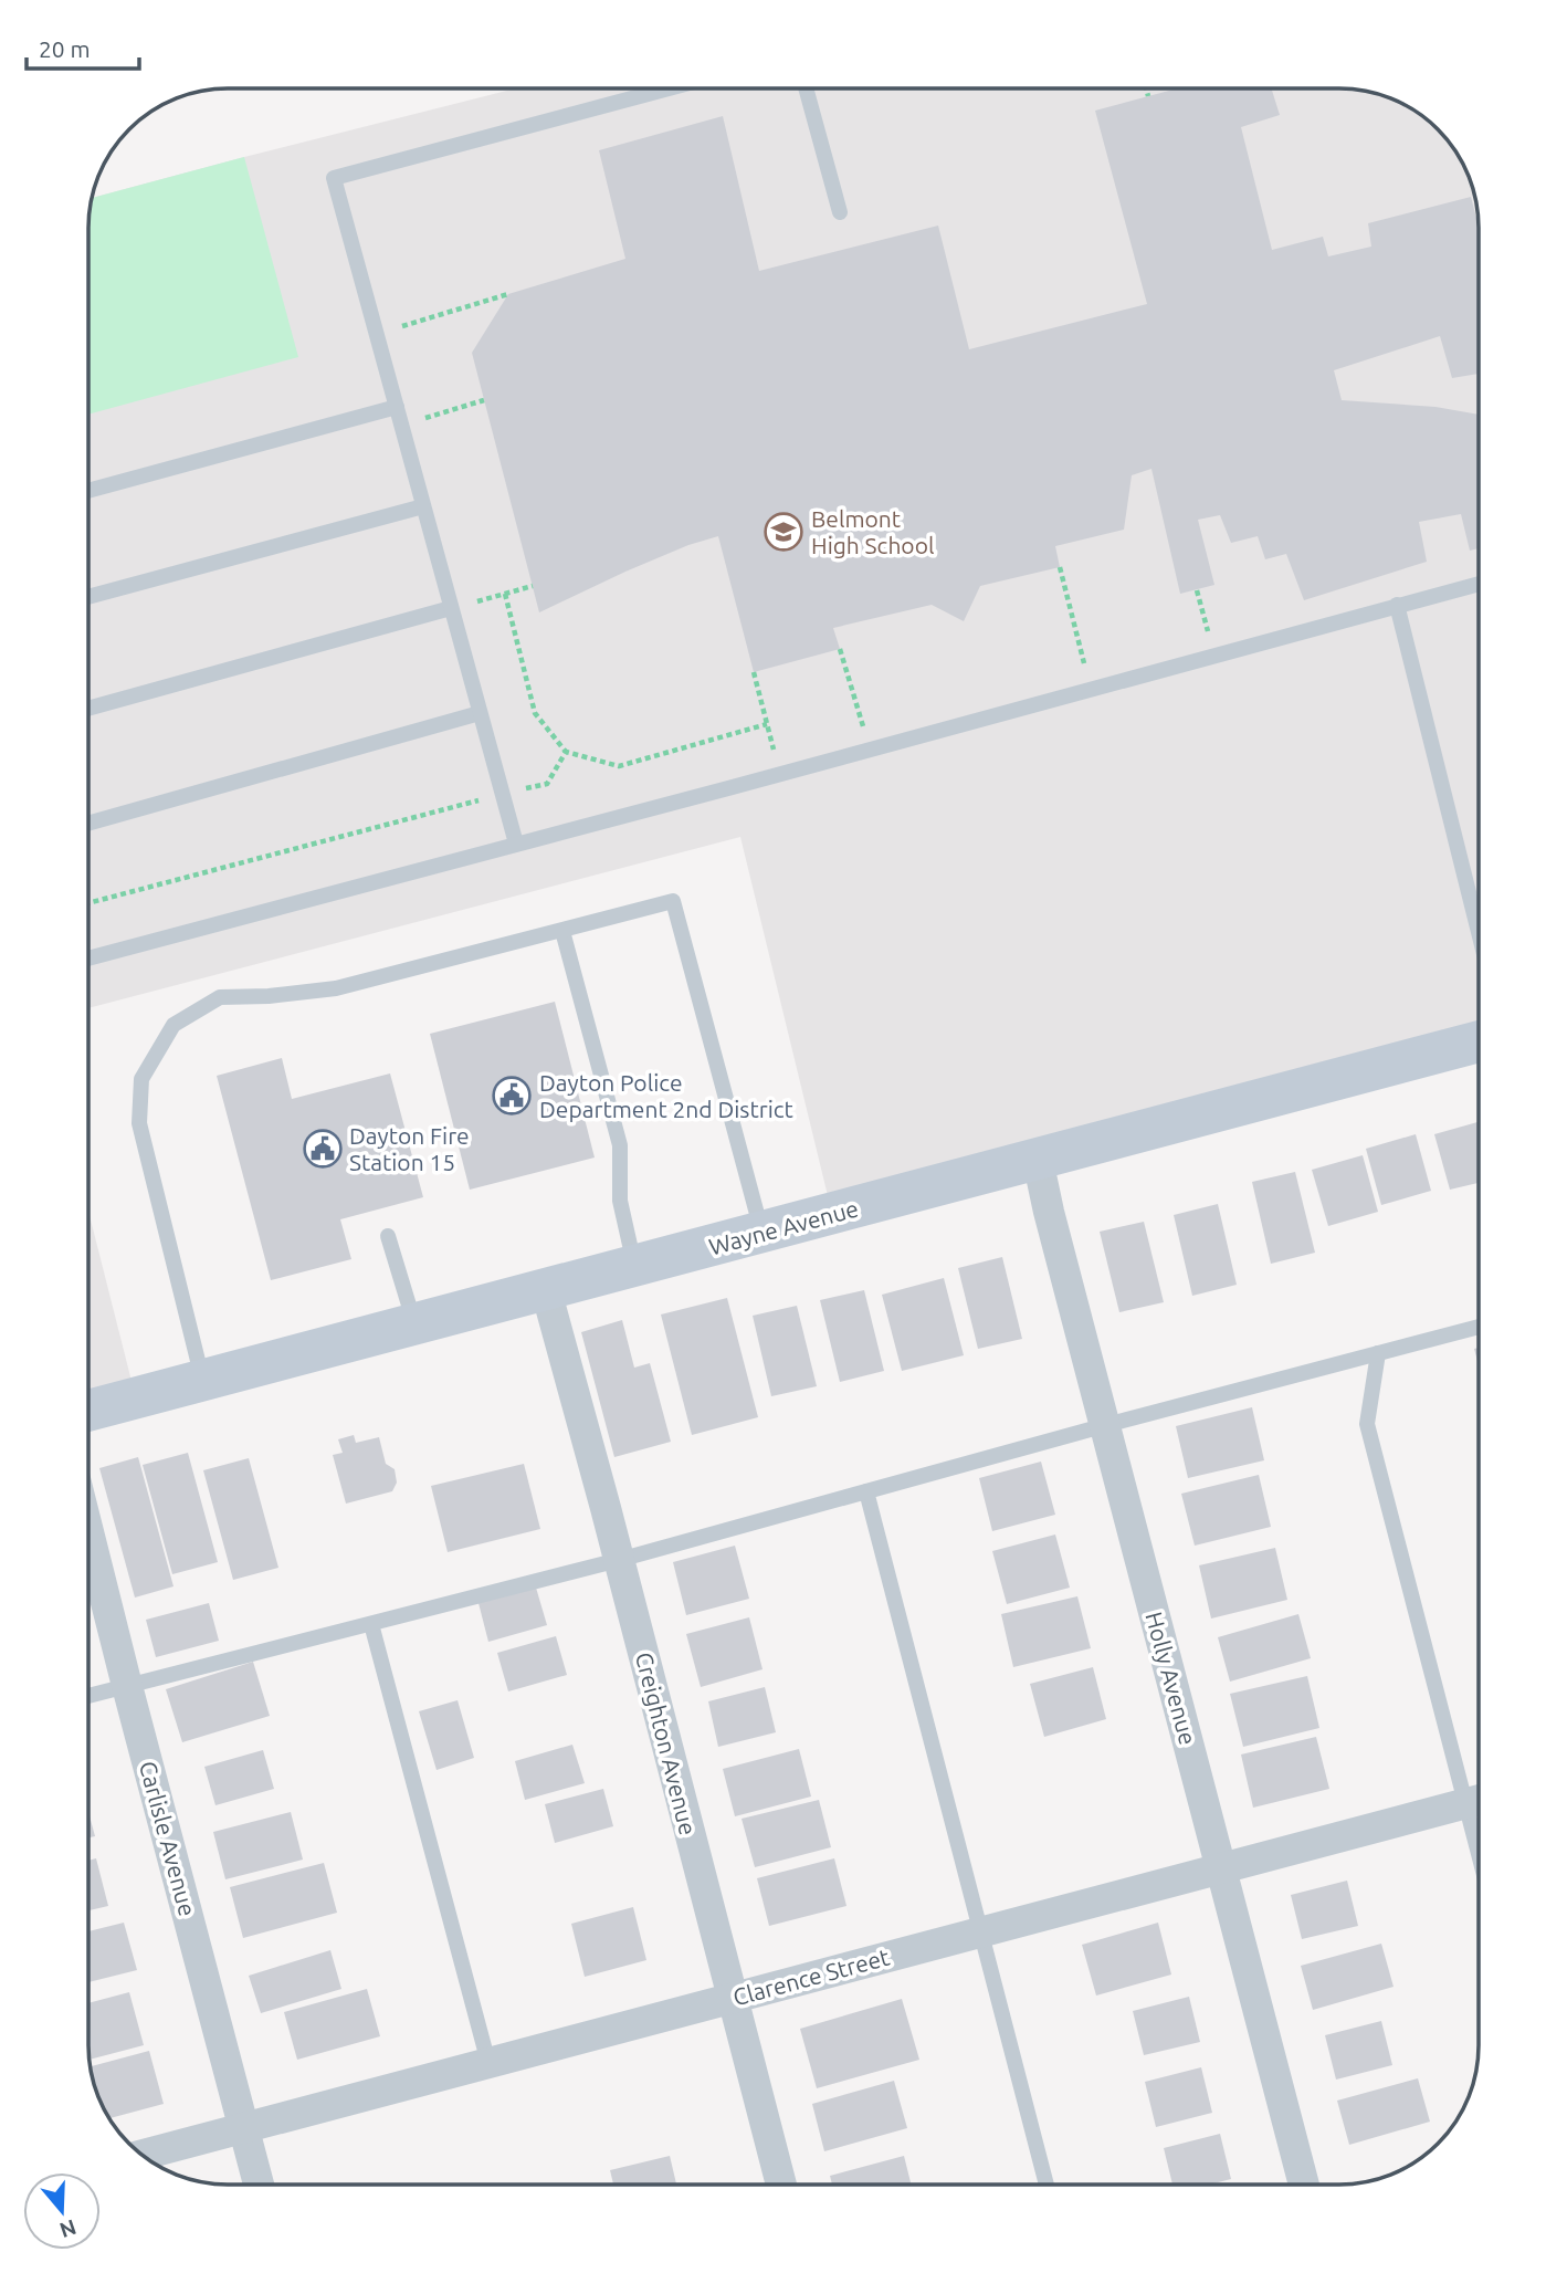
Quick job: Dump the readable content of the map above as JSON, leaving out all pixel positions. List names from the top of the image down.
{
  "streets": {
    "main road": ["Wayne Avenue"],
    "street": [
      "Holly Avenue",
      "Creighton Avenue",
      "Carlisle Avenue",
      "Clarence Street"
    ]
  },
  "crossings": [
    ["Wayne Avenue", "Holly Avenue"],
    ["Wayne Avenue", "Creighton Avenue"],
    ["Holly Avenue", "Clarence Street"],
    ["Creighton Avenue", "Clarence Street"],
    ["Carlisle Avenue", "Clarence Street"]
  ],
  "places": {
    "school or university": ["Belmont High School"],
    "public building": ["Dayton Police Department 2nd District", "Dayton Fire Station 15"]
  },
  "scale_bar": "20 m",
  "north": "bottom"
}
